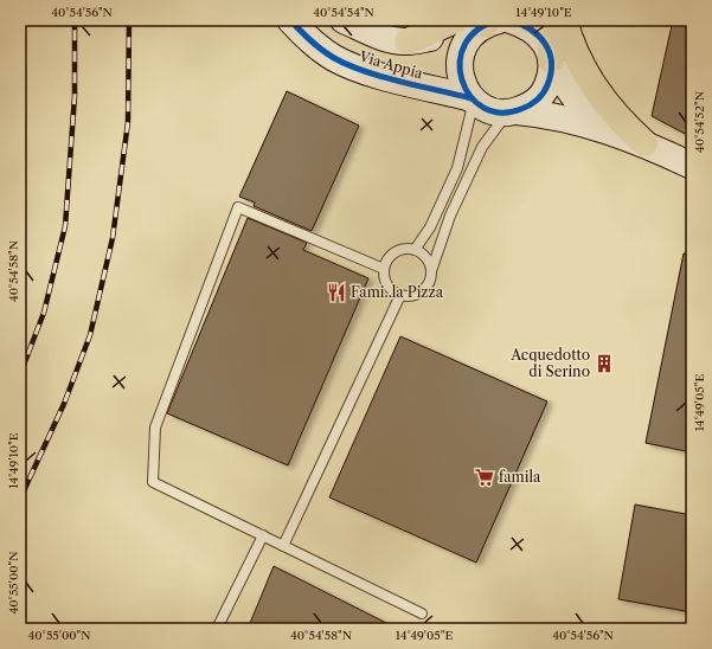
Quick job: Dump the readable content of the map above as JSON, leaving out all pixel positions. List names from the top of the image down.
{
  "streets": {
    "street": ["Via Appia"]
  },
  "places": {
    "restaurant": ["Fami..la Pizza"],
    "building": ["Acquedotto di Serino"],
    "supermarket": ["famila"]
  },
  "coordinates": [
    "40°54'56\"N",
    "40°54'54\"N",
    "14°49'10\"E",
    "40°54'52\"N",
    "40°54'58\"N",
    "14°49'05\"E",
    "40°55'00\"N"
  ]
}
